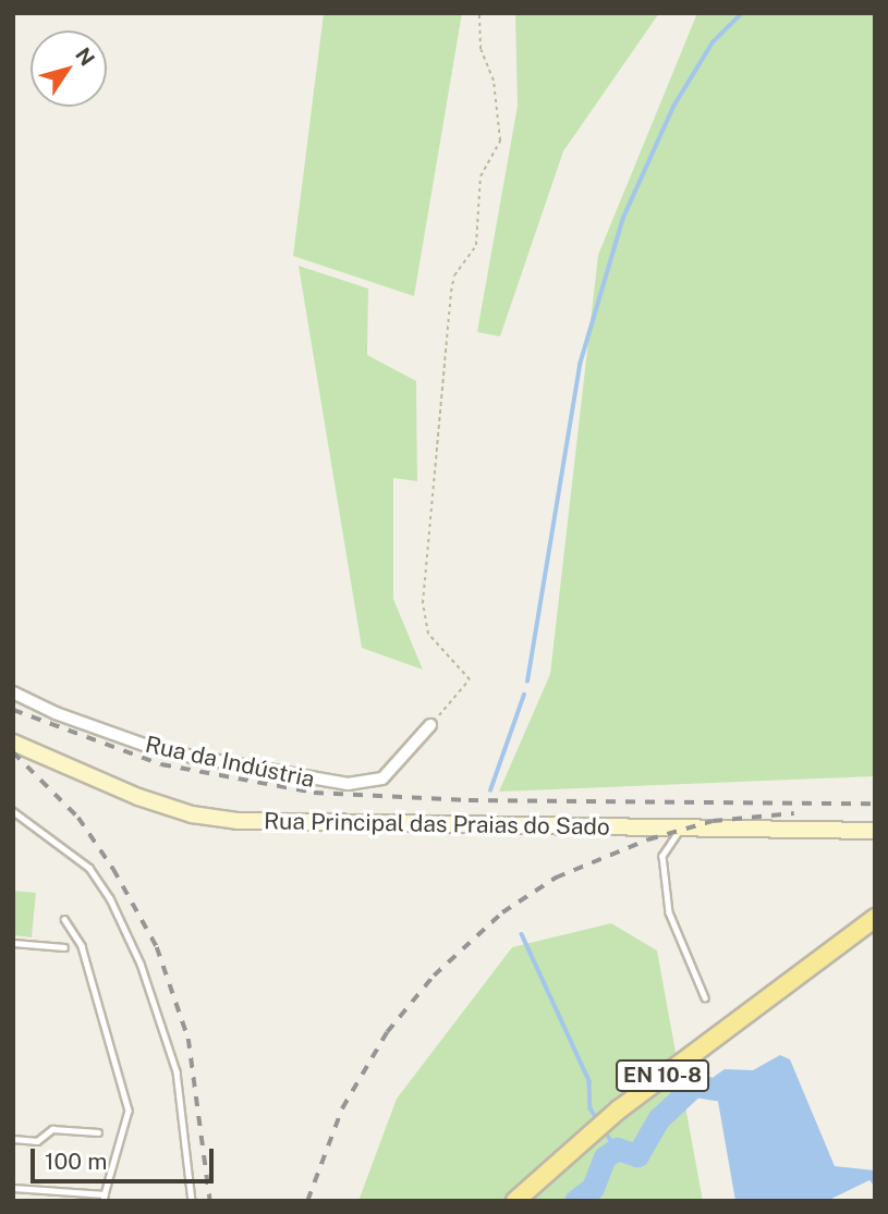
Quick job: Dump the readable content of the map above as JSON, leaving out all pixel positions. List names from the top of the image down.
{
  "streets": {
    "main road": ["EN 10-8"],
    "street": ["Rua da Indústria", "Rua Principal das Praias do Sado"]
  },
  "scale_bar": "100 m",
  "north": "top right"
}
